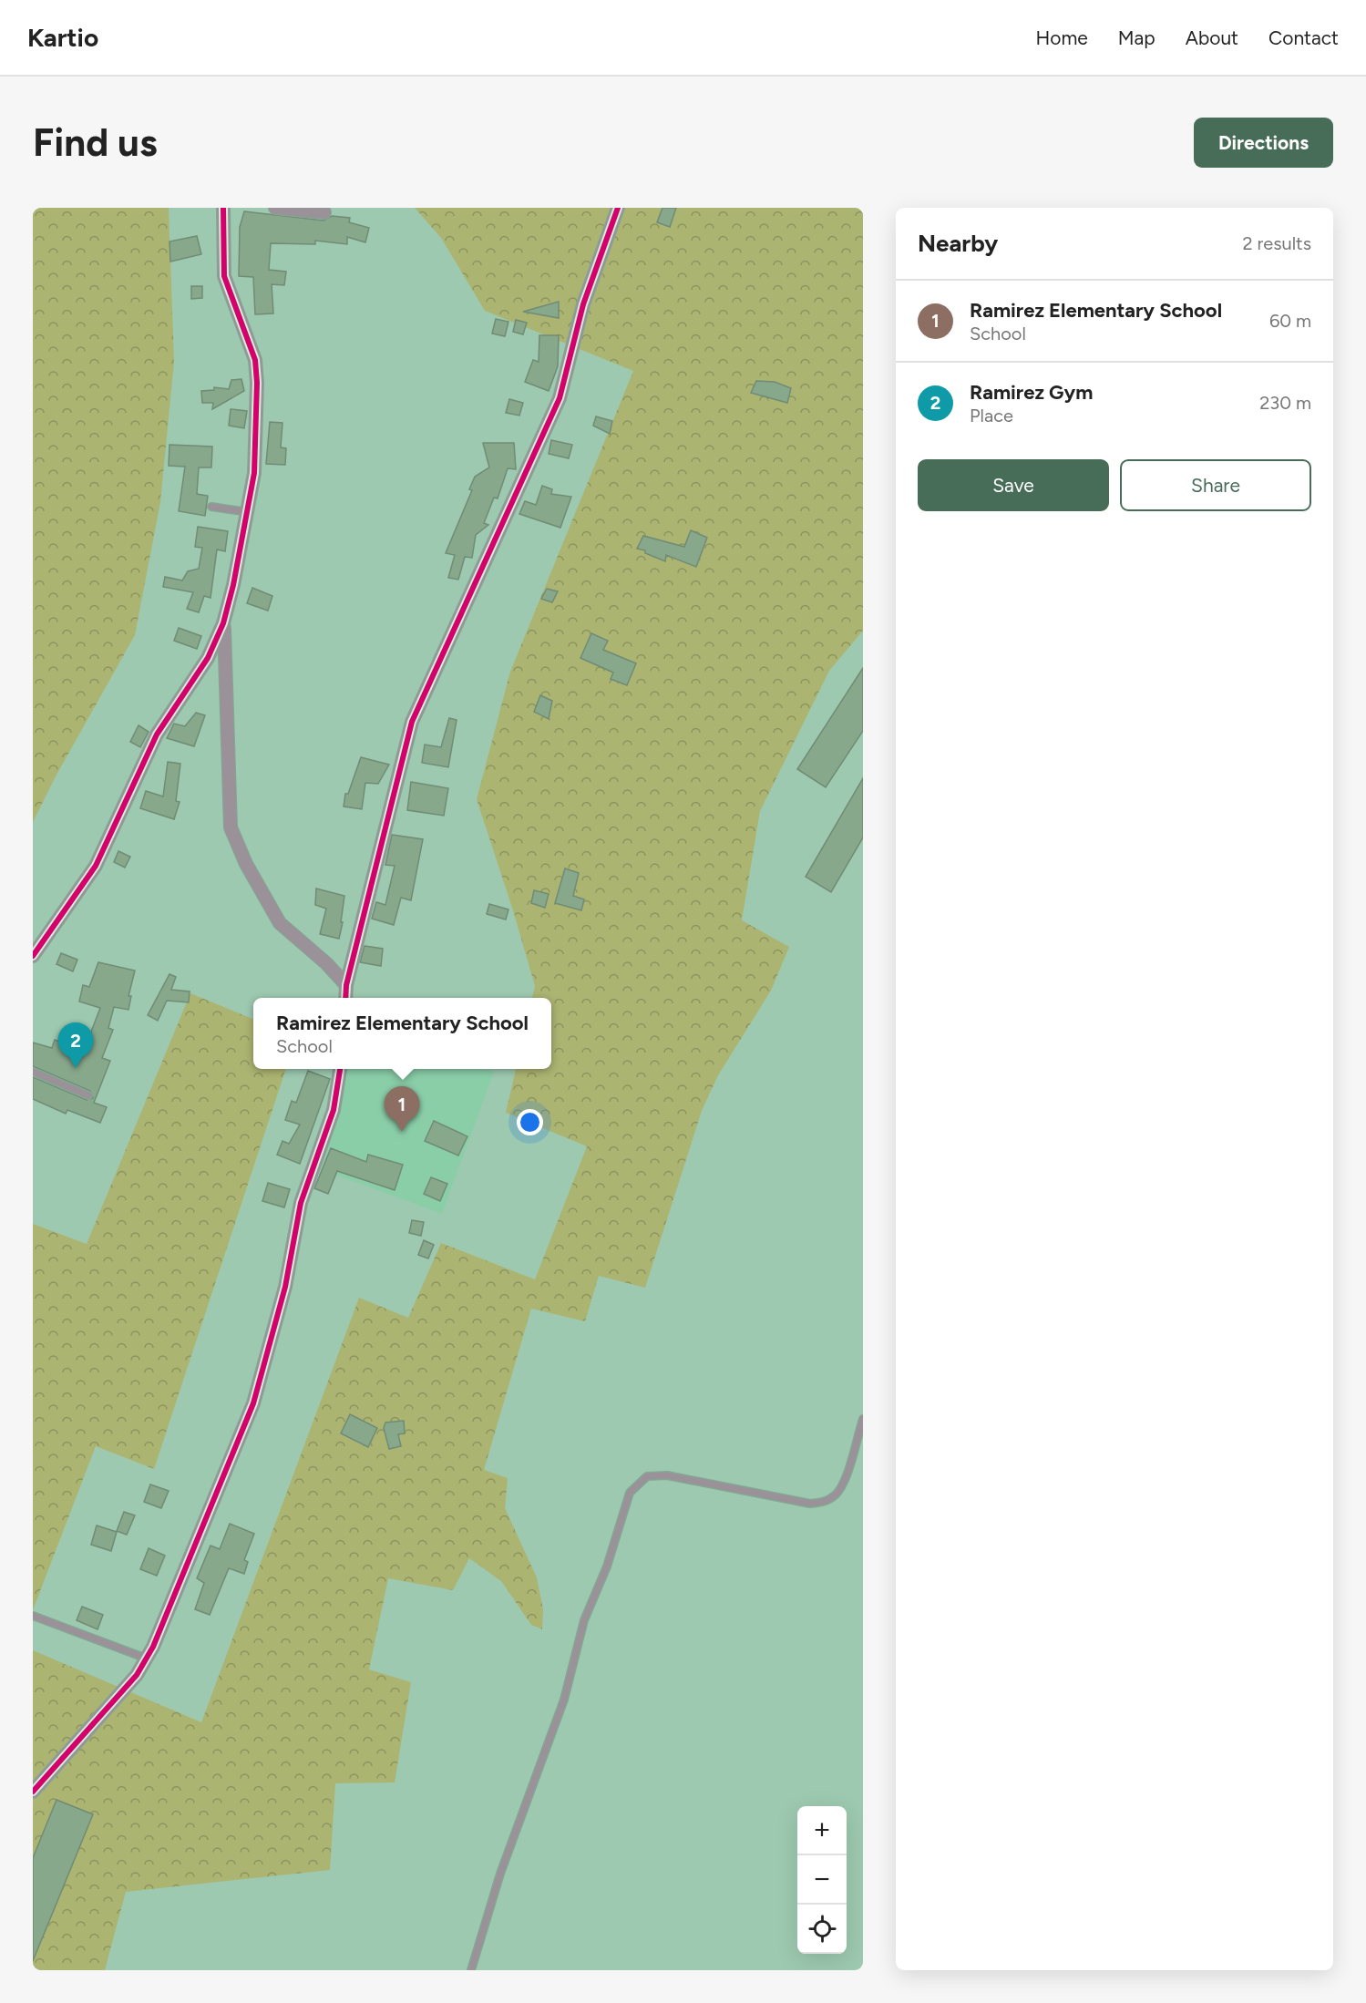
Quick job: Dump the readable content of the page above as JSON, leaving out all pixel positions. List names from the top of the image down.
{
  "page": {
    "header": "Kartio",
    "nav": [
      "Home",
      "Map",
      "About",
      "Contact"
    ],
    "buttons": [
      "Directions",
      ["Save", "Share"]
    ],
    "title": "Find us",
    "heading": ["Nearby", "2 results"],
    "list": [
      {
        "mark": "1",
        "name": "Ramirez Elementary School",
        "note": "School",
        "value": "60 m"
      },
      {
        "mark": "2",
        "name": "Ramirez Gym",
        "note": "Place",
        "value": "230 m"
      }
    ],
    "popup": ["Ramirez Elementary School", "School"],
    "pins": ["2", "1"],
    "map_buttons": ["+", "−"]
  }
}
